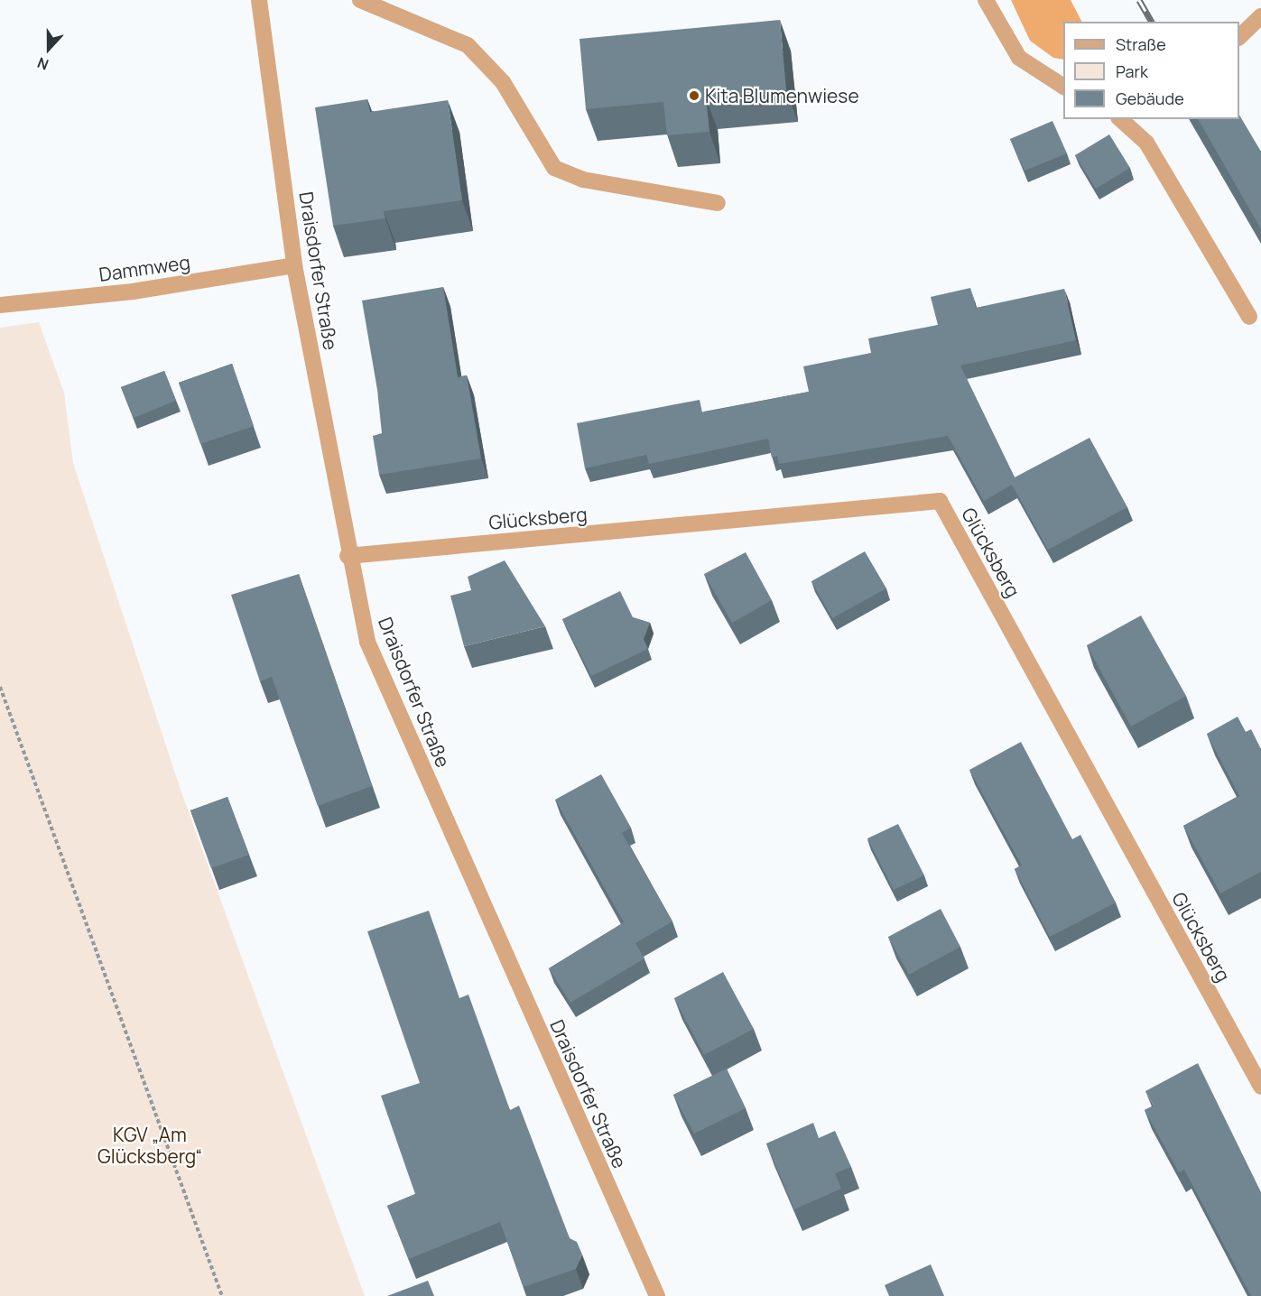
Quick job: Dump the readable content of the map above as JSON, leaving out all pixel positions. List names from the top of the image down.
{
  "streets": {
    "street": ["Dammweg", "Draisdorfer Straße", "Glücksberg"]
  },
  "crossings": [
    ["Dammweg", "Draisdorfer Straße"],
    ["Draisdorfer Straße", "Glücksberg"]
  ],
  "parks": ["KGV „Am Glücksberg“"],
  "places": ["Kita Blumenwiese"],
  "legend": ["Straße", "Park", "Gebäude"],
  "north": "bottom"
}
